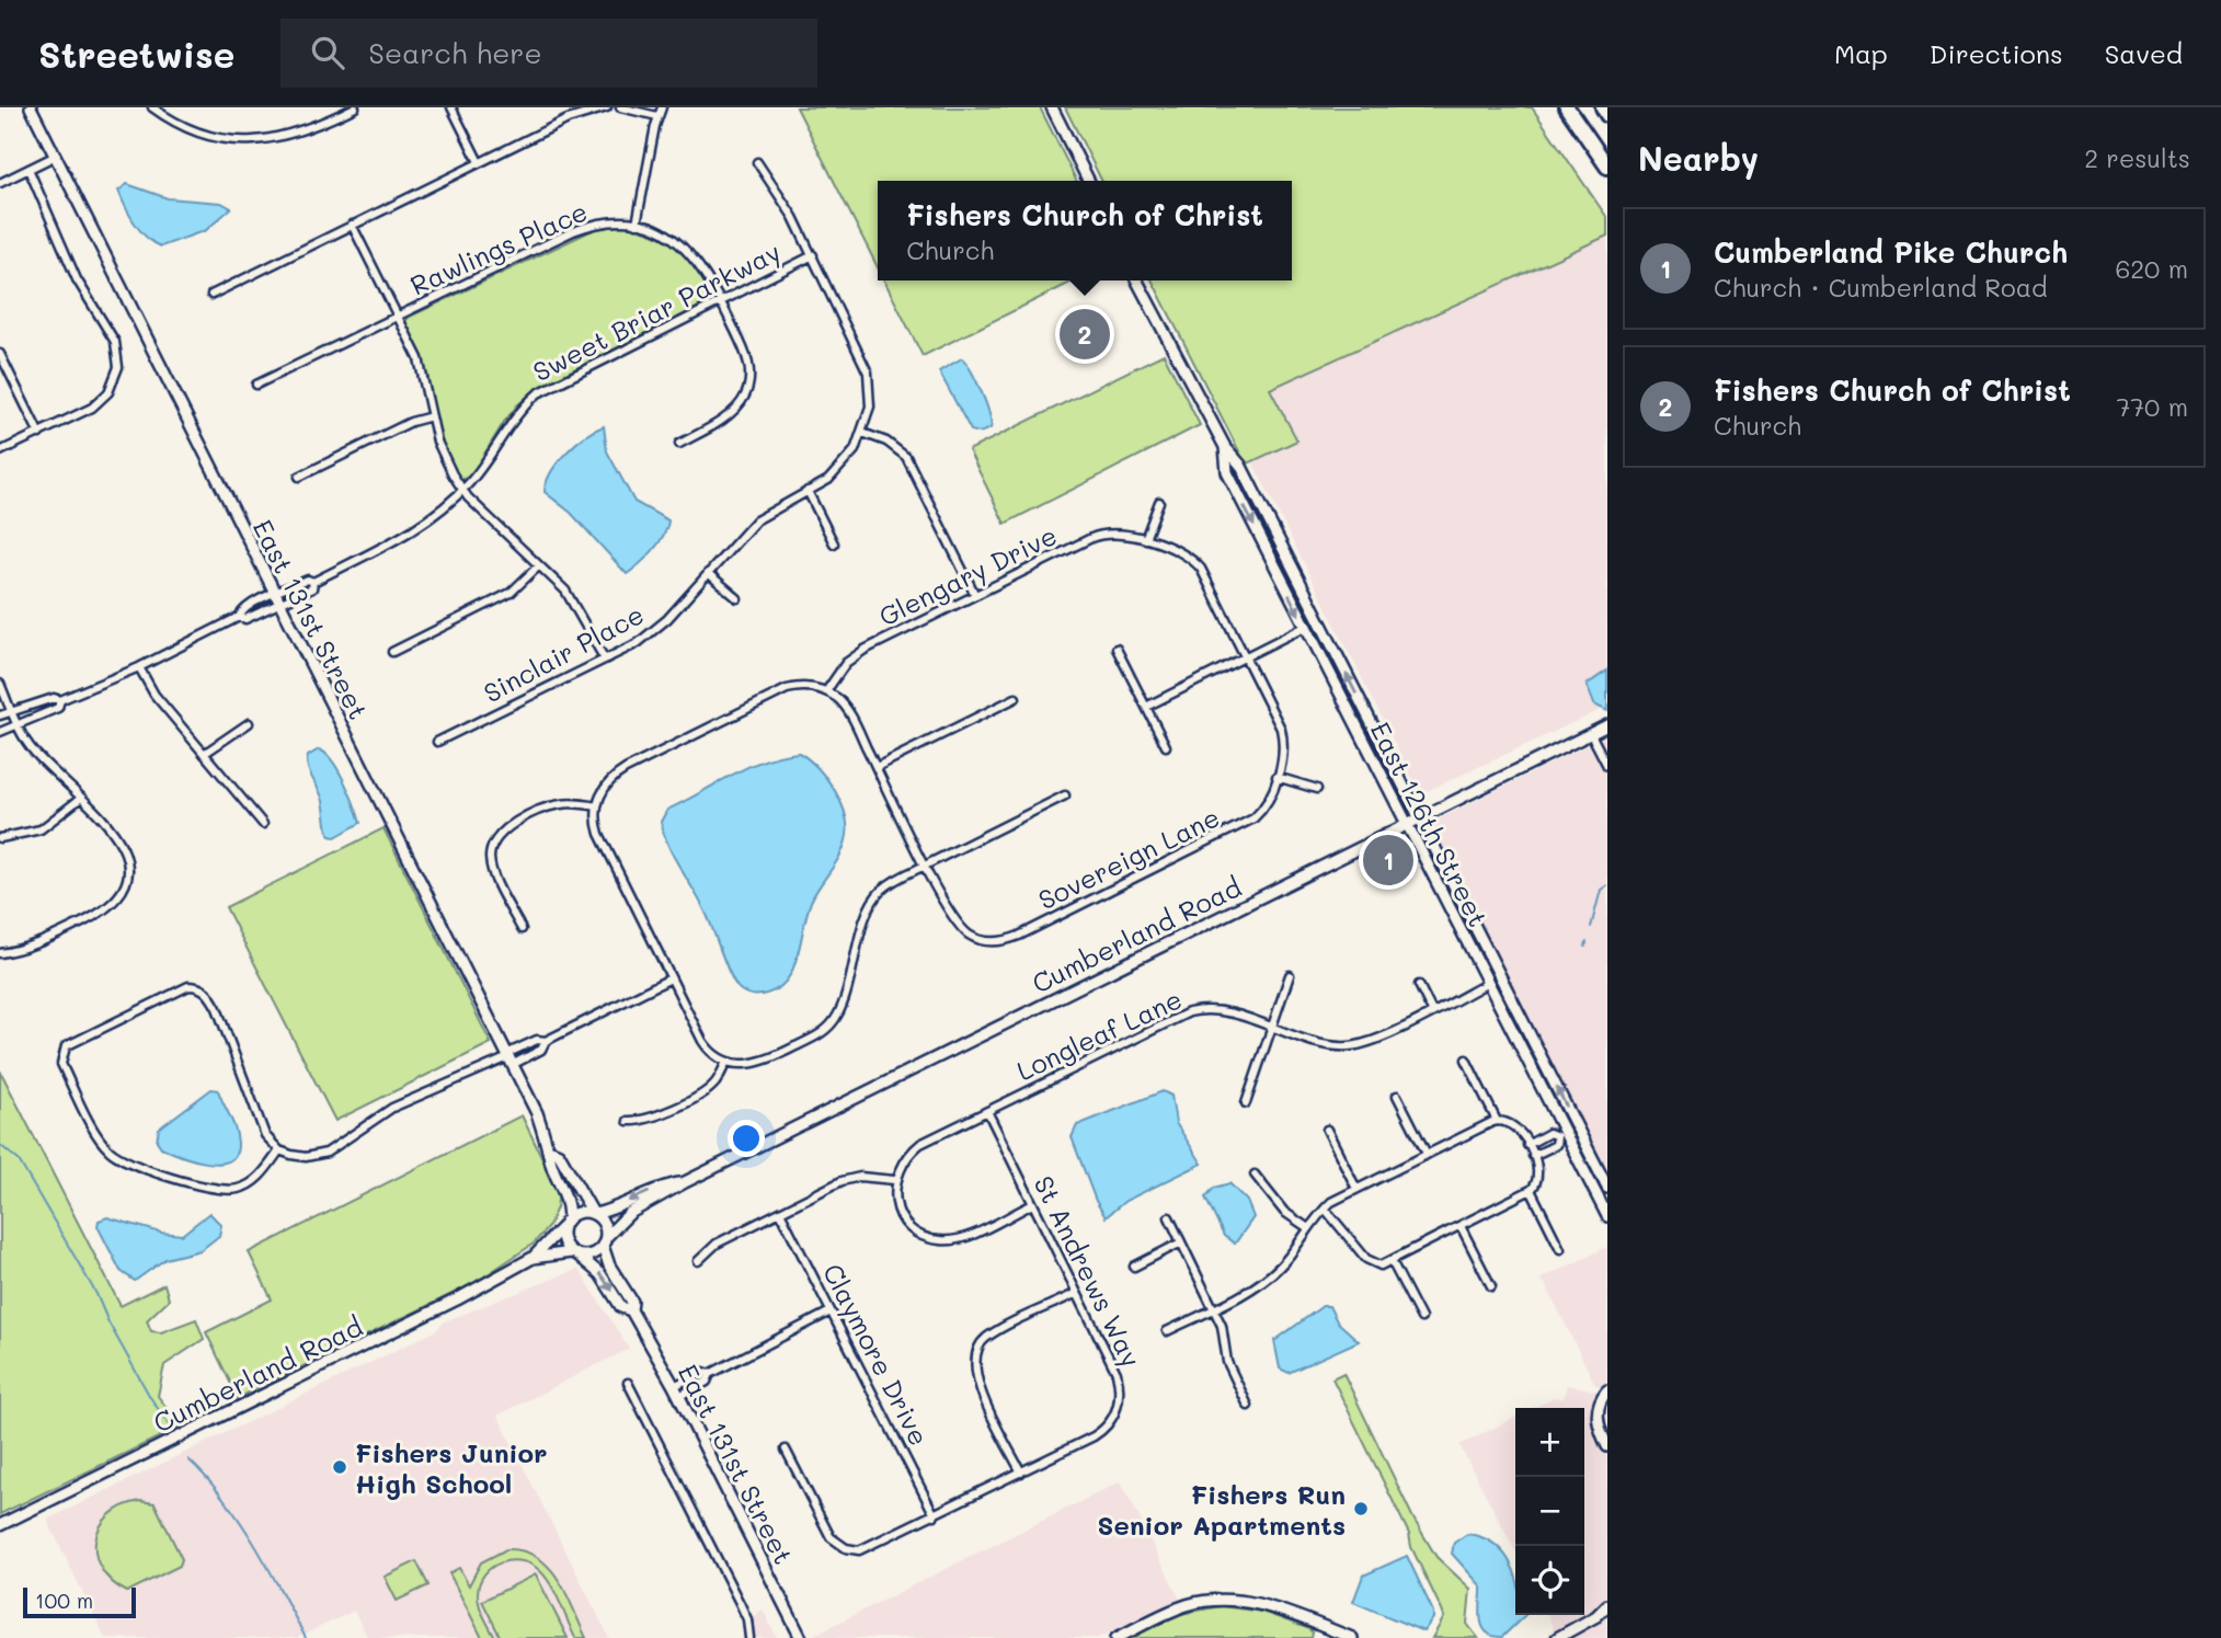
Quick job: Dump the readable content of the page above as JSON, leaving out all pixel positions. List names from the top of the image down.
{
  "streets": {
    "main road": ["East 131st Street", "East 126th Street", "Cumberland Road"],
    "street": [
      "Rawlings Place",
      "Sweet Briar Parkway",
      "Glengary Drive",
      "Sinclair Place",
      "Sovereign Lane",
      "Longleaf Lane",
      "St Andrews Way",
      "Claymore Drive"
    ]
  },
  "crossings": [
    ["Rawlings Place", "Sweet Briar Parkway"],
    ["Sweet Briar Parkway", "East 131st Street"],
    ["Glengary Drive", "Sovereign Lane"],
    ["East 131st Street", "Cumberland Road"],
    ["East 126th Street", "Cumberland Road"],
    ["East 126th Street", "Longleaf Lane"],
    ["Longleaf Lane", "St Andrews Way"],
    ["St Andrews Way", "Claymore Drive"]
  ],
  "places": ["Fishers Junior High School", "Fishers Run Senior Apartments"],
  "scale_bar": "100 m",
  "page": {
    "header": "Streetwise",
    "search": "Search here",
    "nav": ["Map", "Directions", "Saved"],
    "heading": ["Nearby", "2 results"],
    "popup": ["Fishers Church of Christ", "Church"],
    "list": [
      {
        "mark": "1",
        "name": "Cumberland Pike Church",
        "note": "Church · Cumberland Road",
        "value": "620 m"
      },
      {
        "mark": "2",
        "name": "Fishers Church of Christ",
        "note": "Church",
        "value": "770 m"
      }
    ],
    "pins": ["2", "1"],
    "map_buttons": ["+", "−"],
    "scale": "100 m"
  }
}
